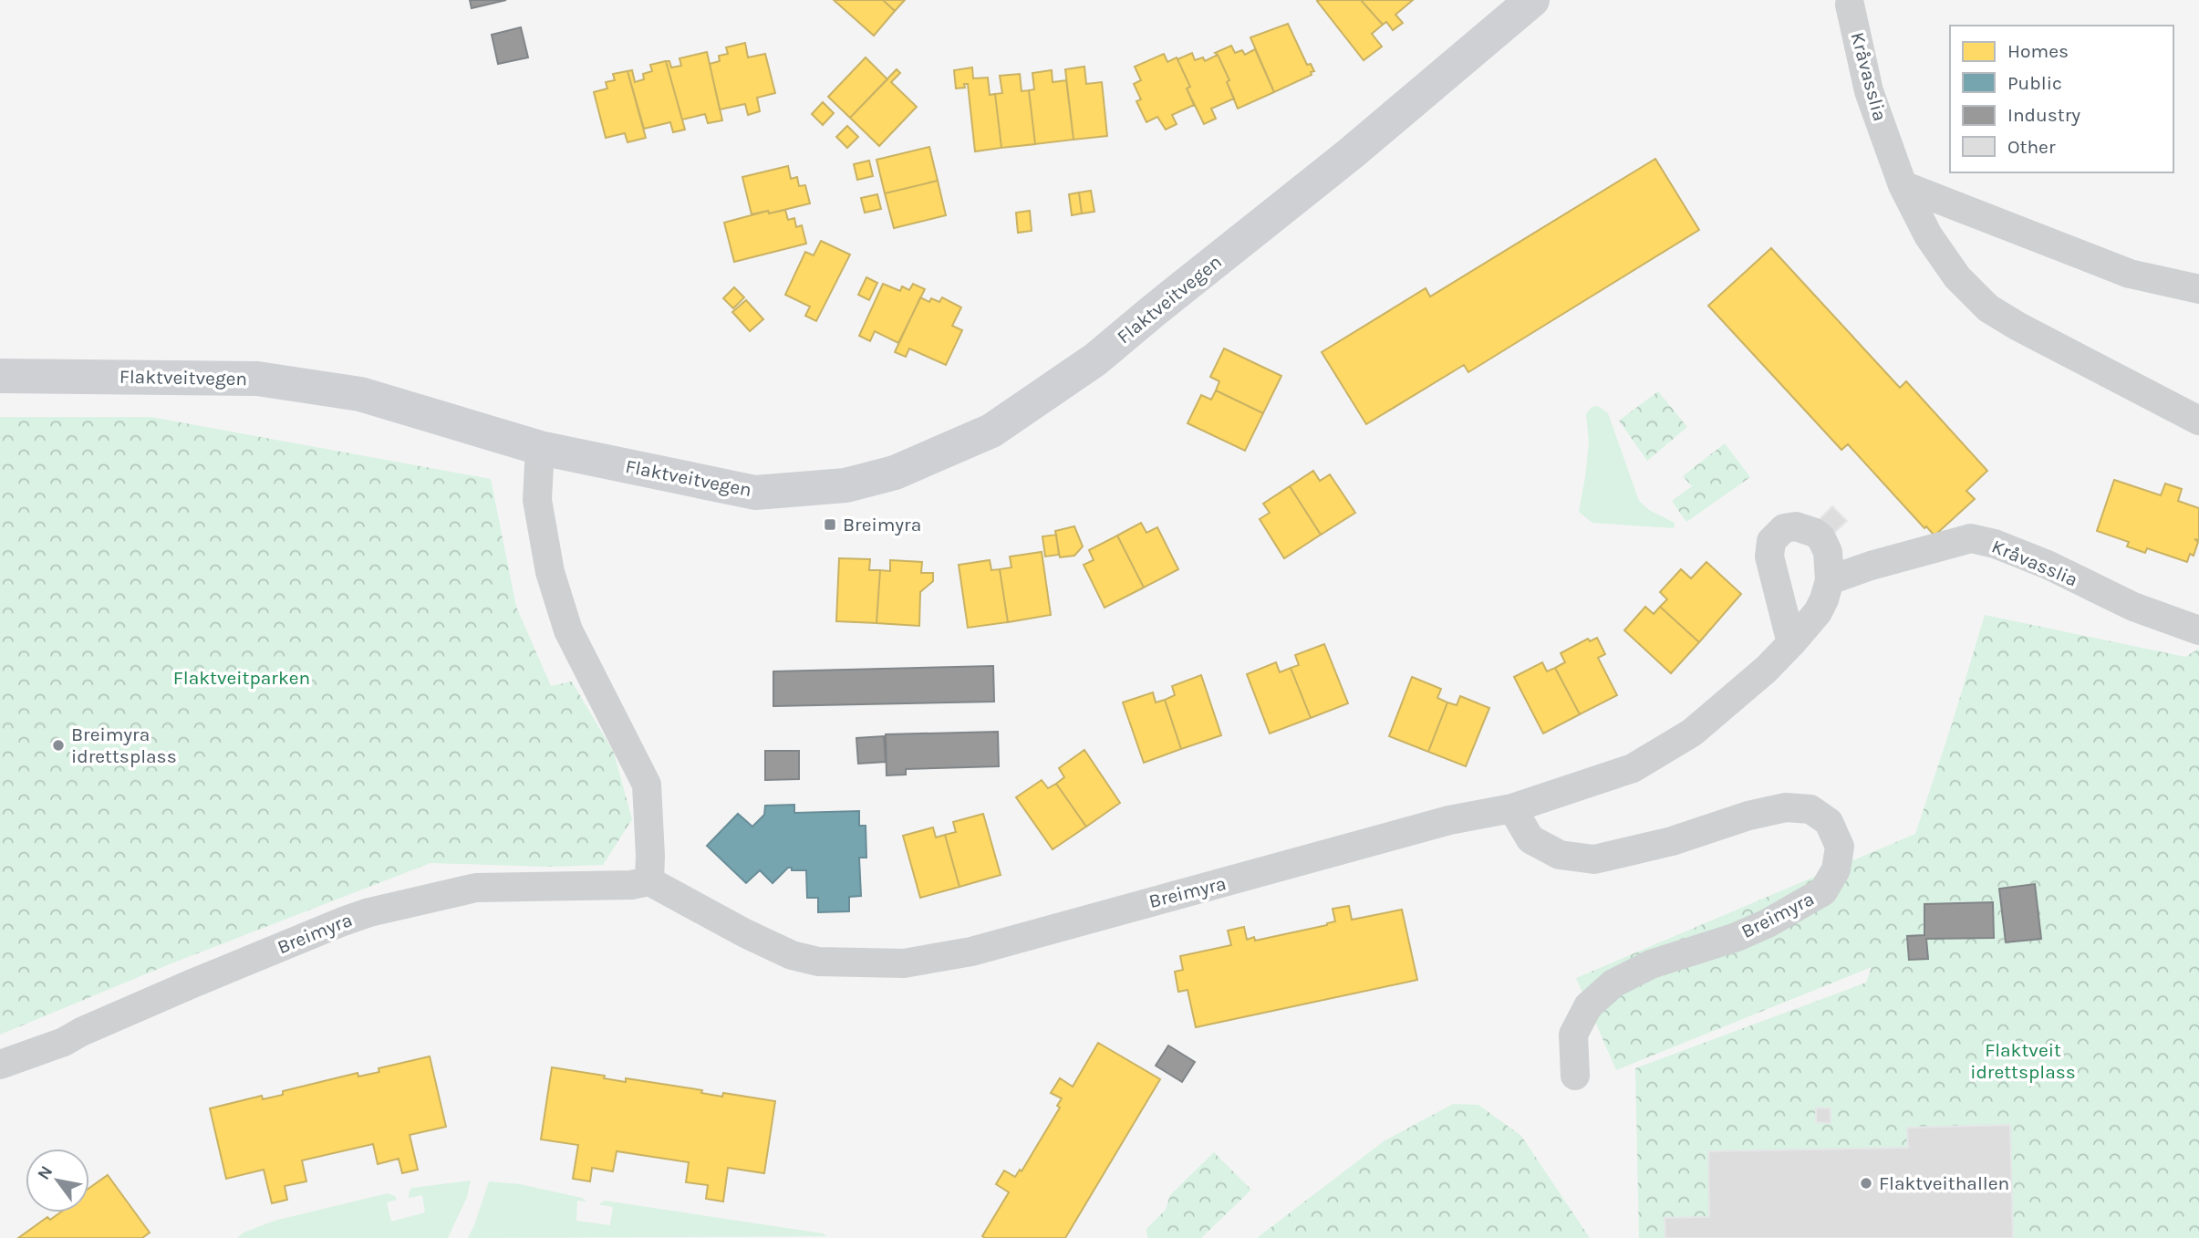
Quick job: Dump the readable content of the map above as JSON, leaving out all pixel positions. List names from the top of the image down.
{
  "streets": {
    "main road": ["Flaktveitvegen"],
    "street": ["Kråvasslia", "Breimyra"]
  },
  "crossings": [
    ["Kråvasslia", "Breimyra"]
  ],
  "parks": ["Flaktveitparken", "Flaktveit idrettsplass"],
  "places": {
    "transit": ["Breimyra"],
    "other": ["Breimyra idrettsplass", "Flaktveithallen"]
  },
  "legend": [
    "Homes",
    "Public",
    "Industry",
    "Other"
  ],
  "north": "top left"
}
